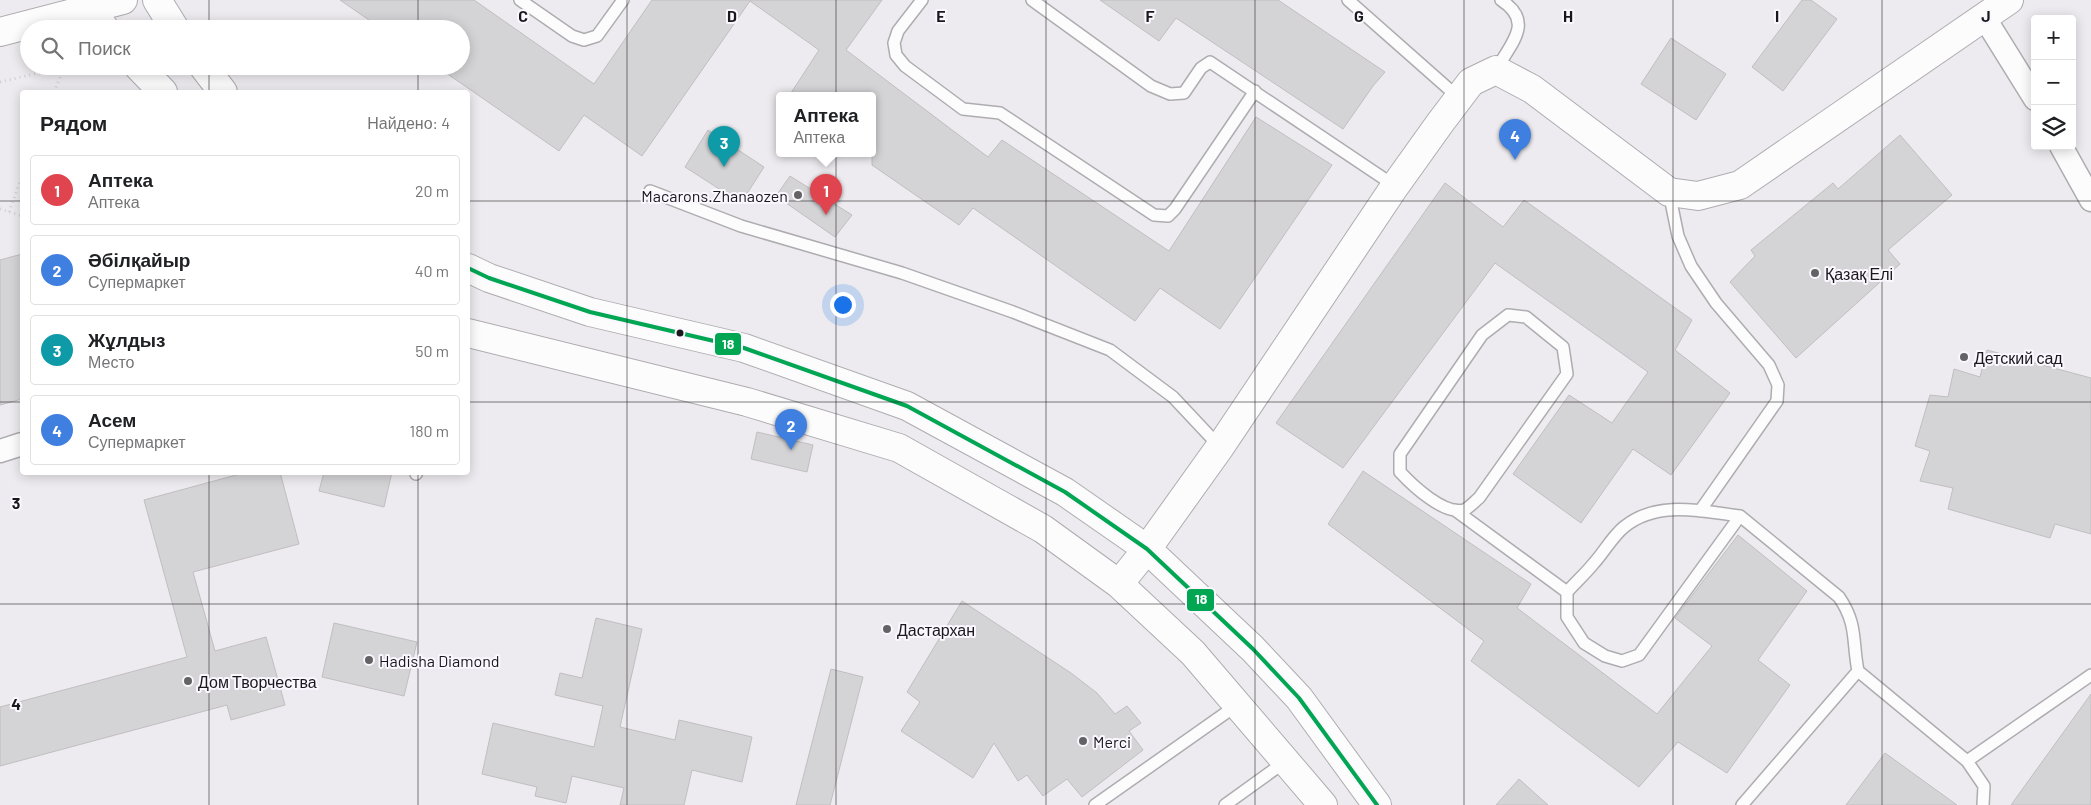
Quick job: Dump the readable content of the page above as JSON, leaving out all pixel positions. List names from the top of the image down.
{
  "places": [
    "Macarons.Zhanaozen",
    "Қазақ Елі",
    "Детский сад",
    "Дастархан",
    "Hadisha Diamond",
    "Дом Творчества",
    "Merci"
  ],
  "lines": ["transit line 18"],
  "page": {
    "map_buttons": ["+", "−"],
    "search": "Поиск",
    "heading": ["Рядом", "Найдено: 4"],
    "popup": ["Аптека", "Аптека"],
    "pins": [
      "4",
      "3",
      "1",
      "2"
    ],
    "list": [
      {
        "mark": "1",
        "name": "Аптека",
        "note": "Аптека",
        "value": "20 m"
      },
      {
        "mark": "2",
        "name": "Әбілқайыр",
        "note": "Супермаркет",
        "value": "40 m"
      },
      {
        "mark": "3",
        "name": "Жұлдыз",
        "note": "Место",
        "value": "50 m"
      },
      {
        "mark": "4",
        "name": "Асем",
        "note": "Супермаркет",
        "value": "180 m"
      }
    ]
  },
  "grid": {
    "columns": [
      "C",
      "D",
      "E",
      "F",
      "G",
      "H",
      "I",
      "J"
    ],
    "rows": ["3", "4"]
  }
}
